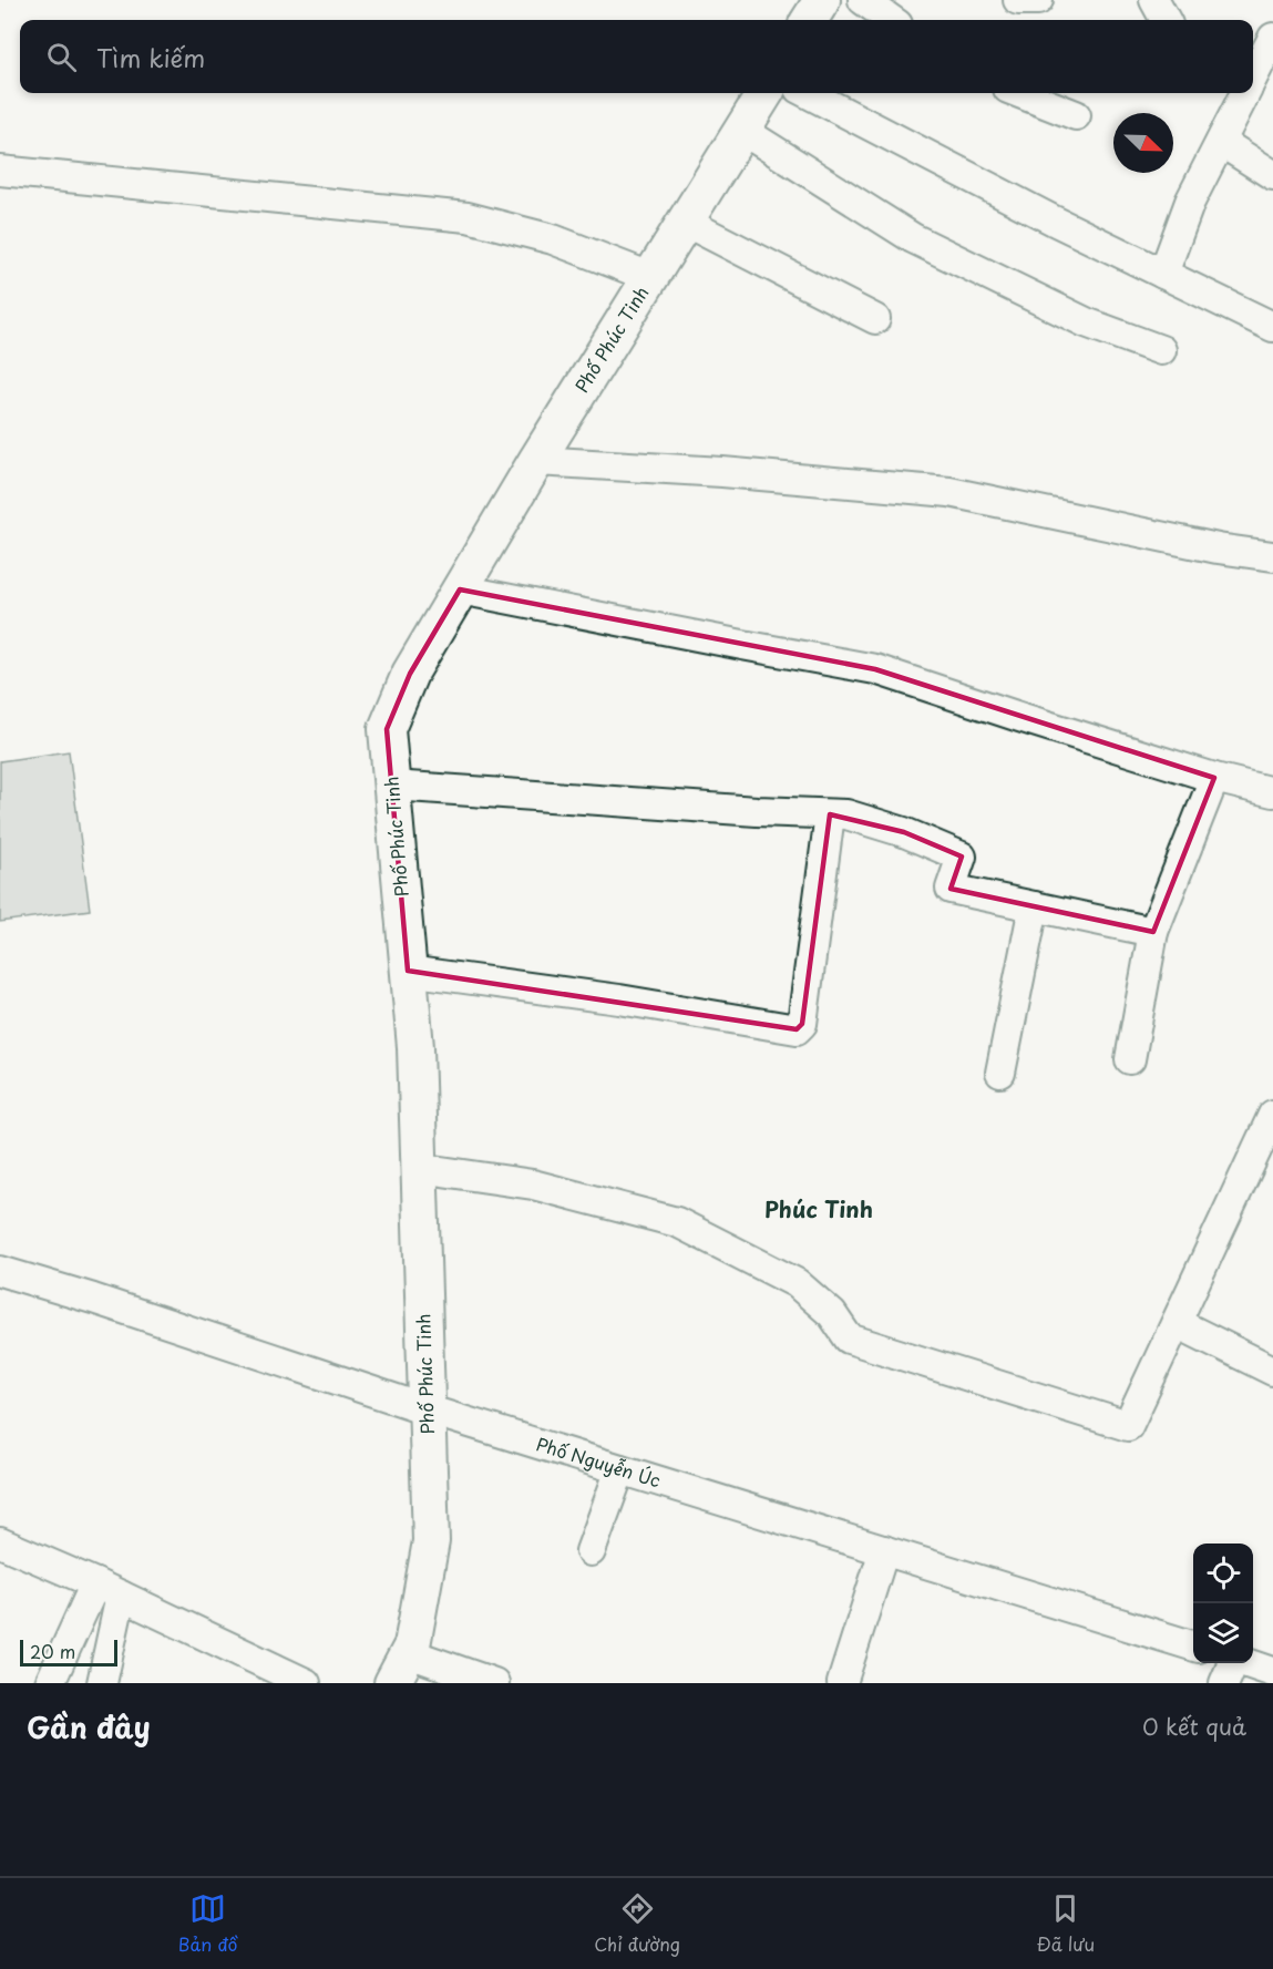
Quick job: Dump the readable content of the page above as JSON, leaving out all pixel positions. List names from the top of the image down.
{
  "streets": {
    "street": ["Phố Phúc Tinh", "Phố Nguyễn Úc"]
  },
  "crossings": [
    ["Phố Phúc Tinh", "Phố Nguyễn Úc"]
  ],
  "districts": ["Phúc Tinh"],
  "scale_bar": "20 m",
  "north": "bottom right",
  "page": {
    "search": "Tìm kiếm",
    "scale": "20 m",
    "heading": ["Gần đây", "0 kết quả"],
    "nav": ["Bản đồ", "Chỉ đường", "Đã lưu"]
  }
}
